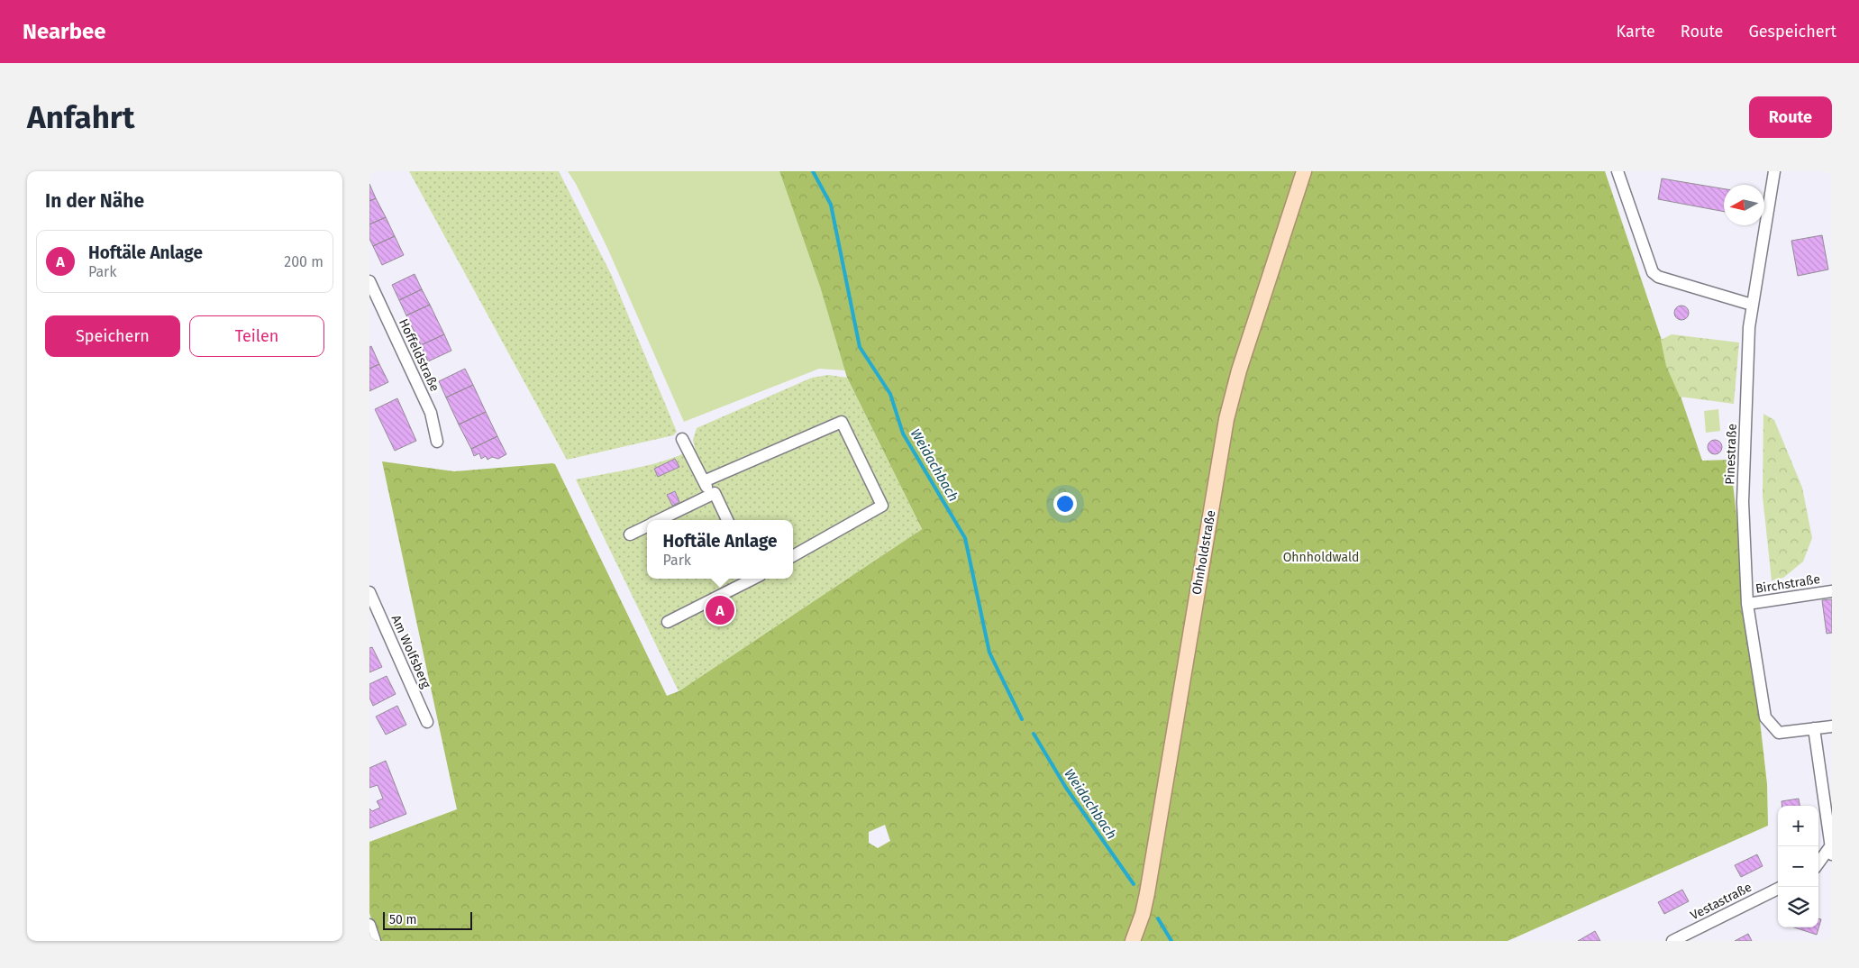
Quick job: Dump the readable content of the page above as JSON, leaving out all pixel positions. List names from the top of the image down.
{
  "streets": {
    "main road": ["Ohnholdstraße"],
    "street": [
      "Hoffeldstraße",
      "Pinestraße",
      "Birchstraße",
      "Am Wolfsberg",
      "Vestastraße"
    ]
  },
  "crossings": [
    ["Pinestraße", "Birchstraße"]
  ],
  "water": ["Weidachbach"],
  "parks": ["Ohnholdwald"],
  "scale_bar": "50 m",
  "north": "left",
  "page": {
    "header": "Nearbee",
    "nav": ["Karte", "Route", "Gespeichert"],
    "buttons": [
      "Route",
      ["Speichern", "Teilen"]
    ],
    "title": "Anfahrt",
    "heading": "In der Nähe",
    "list": [
      {
        "mark": "A",
        "name": "Hoftäle Anlage",
        "note": "Park",
        "value": "200 m"
      }
    ],
    "popup": ["Hoftäle Anlage", "Park"],
    "pins": "A",
    "map_buttons": ["+", "−"],
    "scale": "50 m"
  }
}
